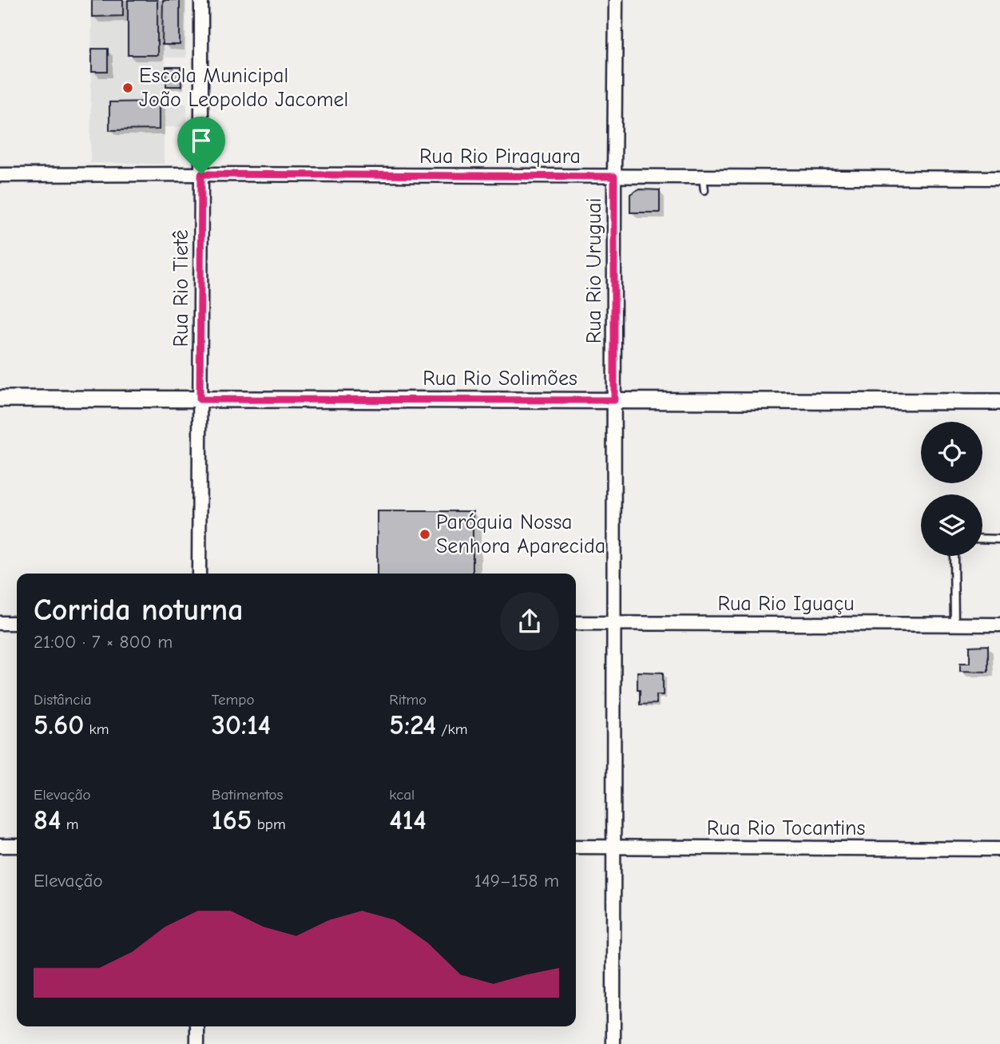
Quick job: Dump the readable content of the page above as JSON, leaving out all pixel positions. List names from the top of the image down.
{
  "streets": {
    "street": [
      "Rua Rio Piraquara",
      "Rua Rio Uruguai",
      "Rua Rio Tietê",
      "Rua Rio Solimões",
      "Rua Rio Iguaçu",
      "Rua Rio Tocantins"
    ]
  },
  "crossings": [
    ["Rua Rio Piraquara", "Rua Rio Uruguai"],
    ["Rua Rio Piraquara", "Rua Rio Tietê"],
    ["Rua Rio Uruguai", "Rua Rio Solimões"],
    ["Rua Rio Uruguai", "Rua Rio Iguaçu"],
    ["Rua Rio Uruguai", "Rua Rio Tocantins"],
    ["Rua Rio Tietê", "Rua Rio Solimões"]
  ],
  "places": ["Escola Municipal João Leopoldo Jacomel", "Paróquia Nossa Senhora Aparecida"],
  "page": {
    "heading": ["Corrida noturna", "21:00 · 7 × 800 m"],
    "stats": [
      ["Distância", "5.60 km"],
      ["Tempo", "30:14"],
      ["Ritmo", "5:24 /km"],
      ["Elevação", "84 m"],
      ["Batimentos", "165 bpm"],
      ["kcal", "414"]
    ],
    "chart": ["Elevação", "149–158 m"]
  }
}
